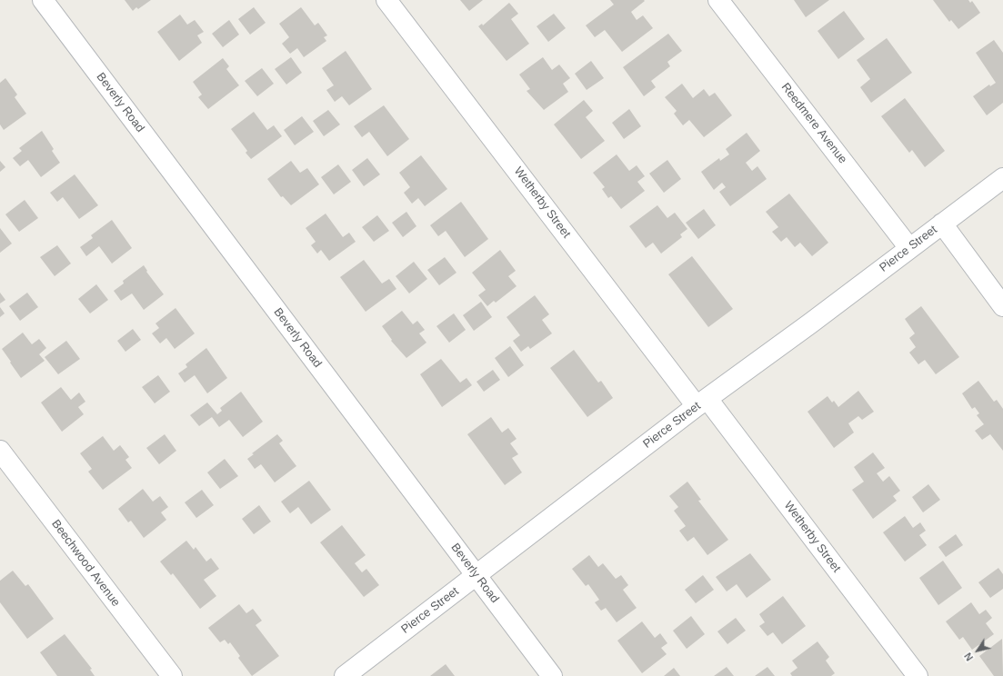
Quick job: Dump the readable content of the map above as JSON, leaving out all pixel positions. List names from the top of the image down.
{
  "streets": {
    "street": [
      "Beverly Road",
      "Reedmere Avenue",
      "Wetherby Street",
      "Pierce Street",
      "Beechwood Avenue"
    ]
  },
  "crossings": [
    ["Beverly Road", "Pierce Street"],
    ["Reedmere Avenue", "Pierce Street"],
    ["Wetherby Street", "Pierce Street"]
  ],
  "north": "bottom left"
}
